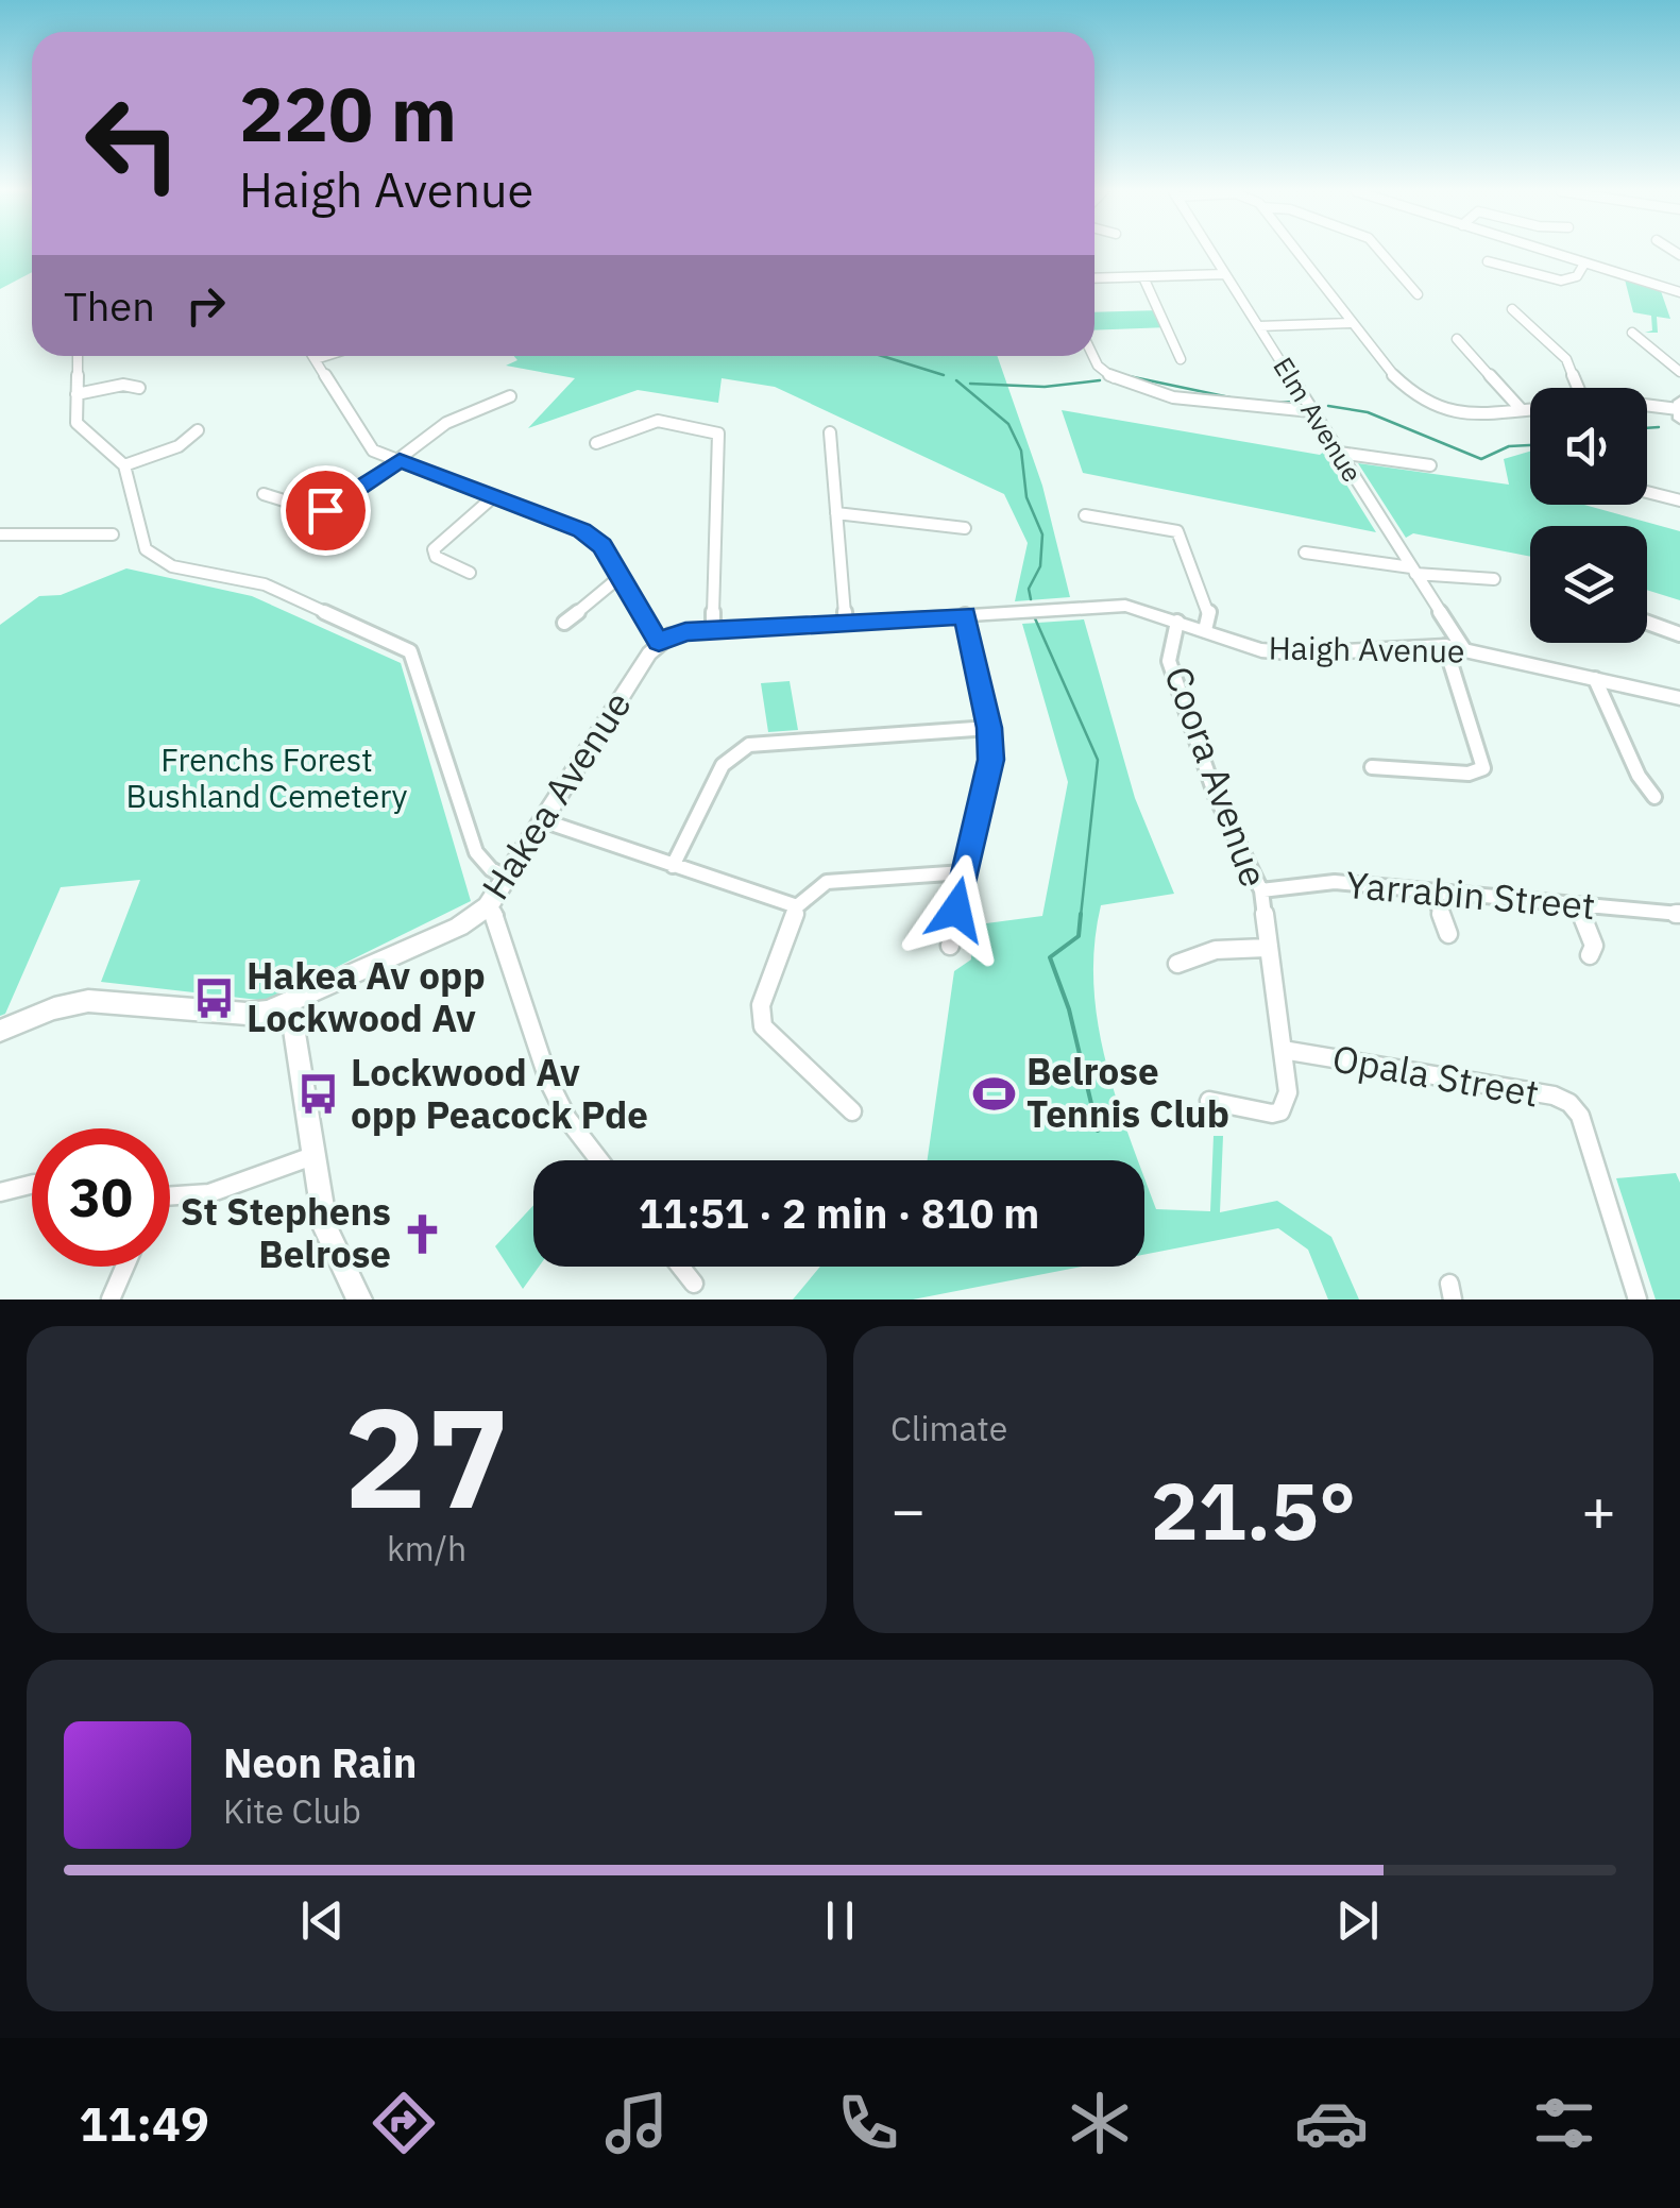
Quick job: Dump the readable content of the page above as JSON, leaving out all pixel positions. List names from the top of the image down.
{
  "streets": {
    "street": [
      "Elm Avenue",
      "Haigh Avenue",
      "Coora Avenue",
      "Hakea Avenue",
      "Yarrabin Street",
      "Opala Street"
    ]
  },
  "crossings": [
    ["Elm Avenue", "Haigh Avenue"],
    ["Haigh Avenue", "Coora Avenue"],
    ["Haigh Avenue", "Hakea Avenue"],
    ["Coora Avenue", "Yarrabin Street"],
    ["Coora Avenue", "Opala Street"]
  ],
  "parks": ["Frenchs Forest Bushland Cemetery"],
  "places": {
    "bus stop": ["Hakea Av opp Lockwood Av", "Lockwood Av opp Peacock Pde"],
    "sports": ["Belrose Tennis Club"],
    "church": ["St Stephens Belrose"]
  },
  "page": {
    "turn": ["220 m", "Haigh Avenue"],
    "then": "Then",
    "limit": "30",
    "trip": "11:51 · 2 min · 810 m",
    "tile": [
      ["27", "km/h"],
      "Climate"
    ],
    "heat": ["−", "21.5°", "+"],
    "song": ["Neon Rain", "Kite Club"],
    "tabs": "11:49"
  }
}
